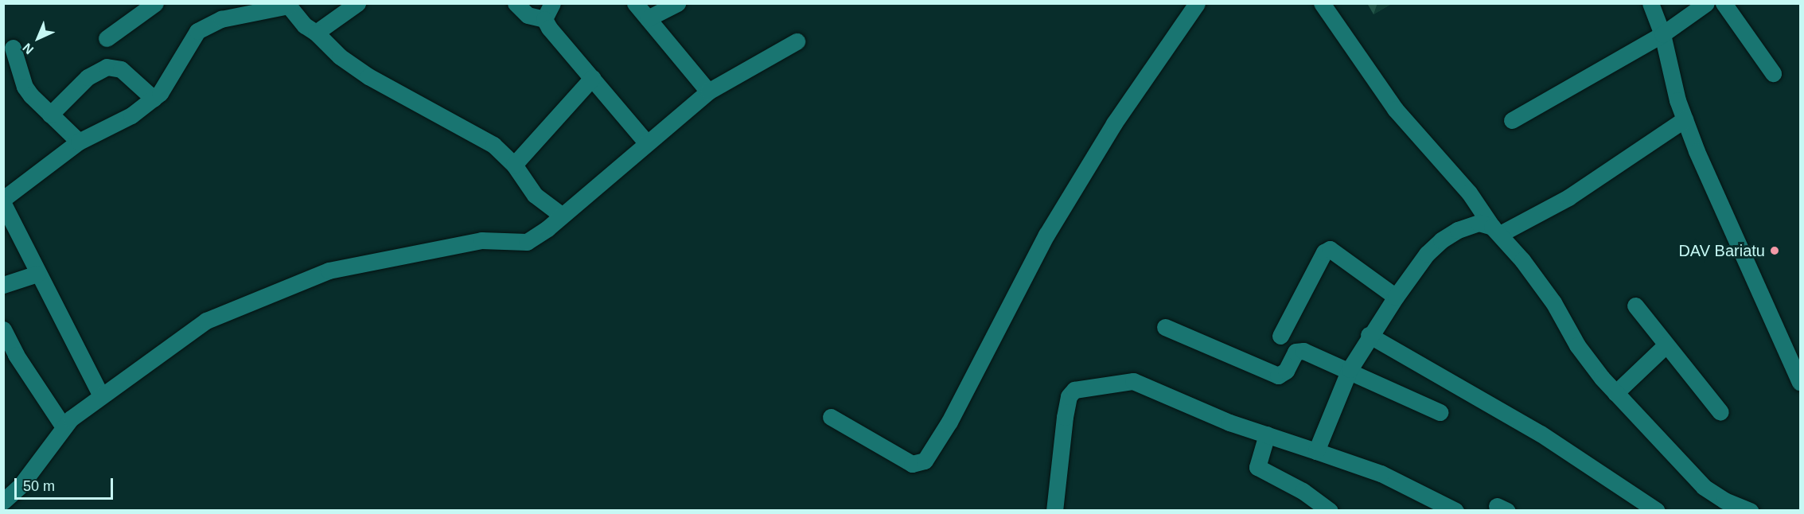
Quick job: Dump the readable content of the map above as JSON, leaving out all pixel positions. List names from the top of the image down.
{
  "places": ["DAV Bariatu"],
  "scale_bar": "50 m",
  "north": "bottom left"
}
